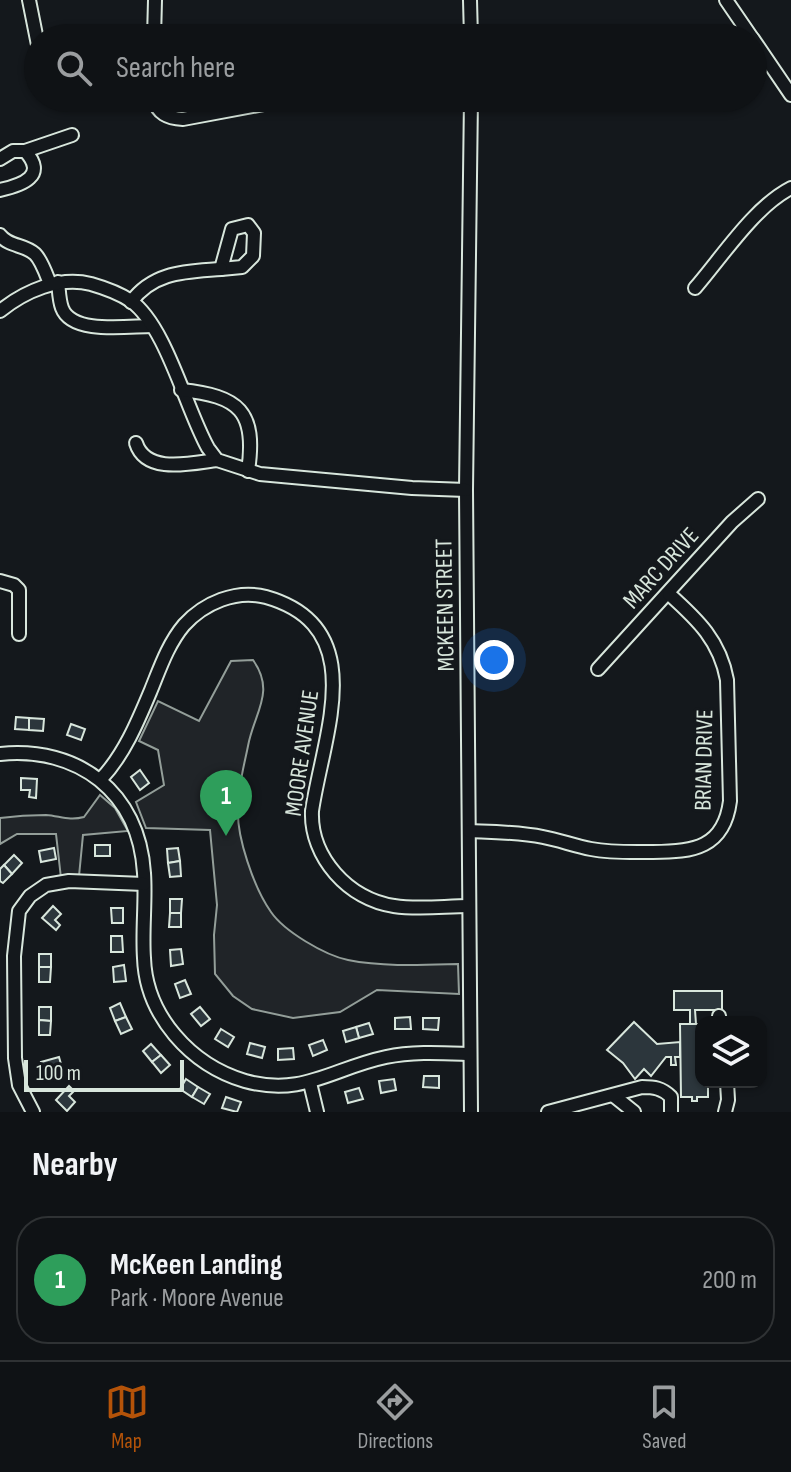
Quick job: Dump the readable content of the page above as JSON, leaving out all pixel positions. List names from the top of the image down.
{
  "streets": {
    "street": [
      "MARC DRIVE",
      "MCKEEN STREET",
      "MOORE AVENUE",
      "BRIAN DRIVE"
    ]
  },
  "crossings": [
    ["MARC DRIVE", "BRIAN DRIVE"],
    ["MCKEEN STREET", "MOORE AVENUE"],
    ["MCKEEN STREET", "BRIAN DRIVE"]
  ],
  "scale_bar": "100 m",
  "page": {
    "search": "Search here",
    "pins": "1",
    "scale": "100 m",
    "heading": "Nearby",
    "list": [
      {
        "mark": "1",
        "name": "McKeen Landing",
        "note": "Park · Moore Avenue",
        "value": "200 m"
      }
    ],
    "nav": ["Map", "Directions", "Saved"]
  }
}
